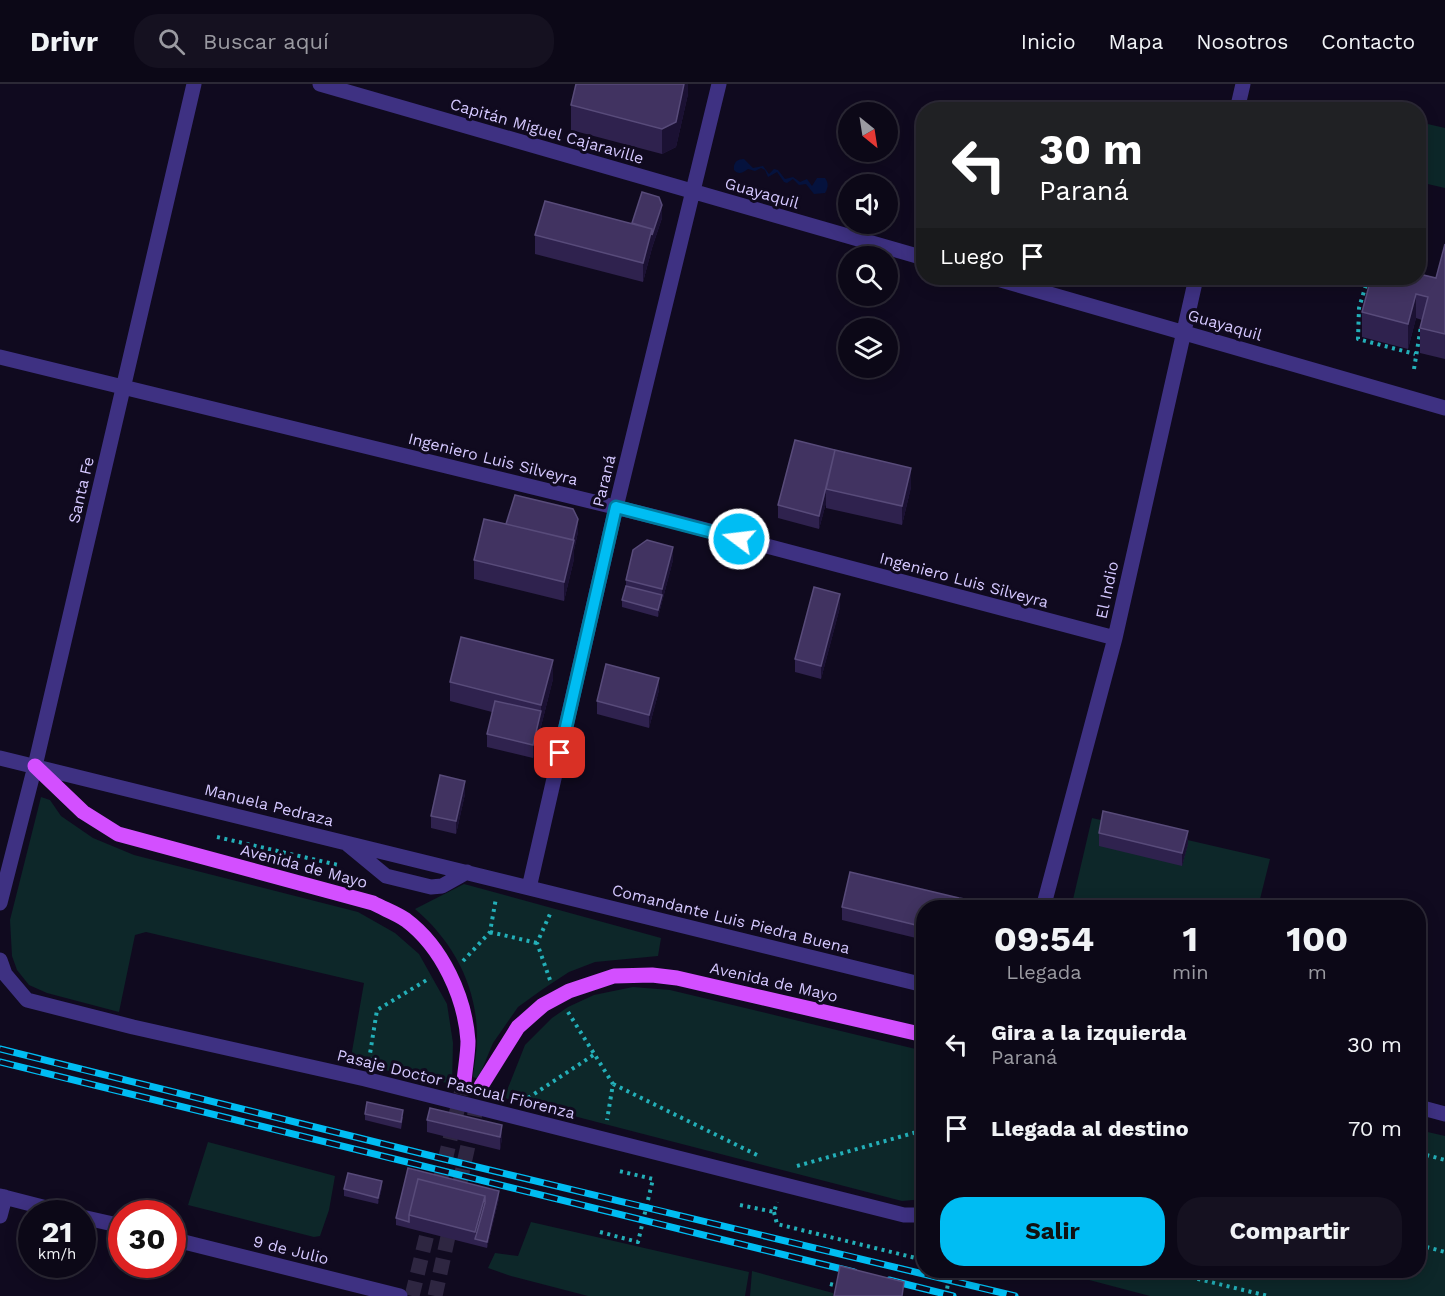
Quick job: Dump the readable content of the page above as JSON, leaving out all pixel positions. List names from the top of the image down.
{
  "streets": {
    "main road": ["Avenida de Mayo"],
    "street": [
      "Capitán Miguel Cajaraville",
      "Guayaquil",
      "Ingeniero Luis Silveyra",
      "Paraná",
      "Santa Fe",
      "El Indio",
      "Manuela Pedraza",
      "Comandante Luis Piedra Buena",
      "Pasaje Doctor Pascual Fiorenza",
      "9 de Julio"
    ]
  },
  "crossings": [
    ["Capitán Miguel Cajaraville", "Guayaquil"],
    ["Capitán Miguel Cajaraville", "Paraná"],
    ["Guayaquil", "Paraná"],
    ["Guayaquil", "El Indio"],
    ["Ingeniero Luis Silveyra", "Paraná"],
    ["Ingeniero Luis Silveyra", "Santa Fe"],
    ["Ingeniero Luis Silveyra", "El Indio"],
    ["Paraná", "Manuela Pedraza"],
    ["Paraná", "Comandante Luis Piedra Buena"],
    ["Santa Fe", "Manuela Pedraza"],
    ["Santa Fe", "Avenida de Mayo"],
    ["Manuela Pedraza", "Avenida de Mayo"],
    ["Manuela Pedraza", "Comandante Luis Piedra Buena"]
  ],
  "north": "bottom right",
  "page": {
    "header": "Drivr",
    "search": "Buscar aquí",
    "nav": [
      "Inicio",
      "Mapa",
      "Nosotros",
      "Contacto"
    ],
    "turn": ["30 m", "Paraná"],
    "then": "Luego",
    "eta": [
      "09:54",
      "Llegada",
      "1",
      "min",
      "100",
      "m"
    ],
    "list": [
      {
        "name": "Gira a la izquierda",
        "note": "Paraná",
        "value": "30 m"
      },
      {
        "name": "Llegada al destino",
        "value": "70 m"
      }
    ],
    "buttons": ["Salir", "Compartir"],
    "speed": "21 km/h",
    "limit": "30"
  }
}
